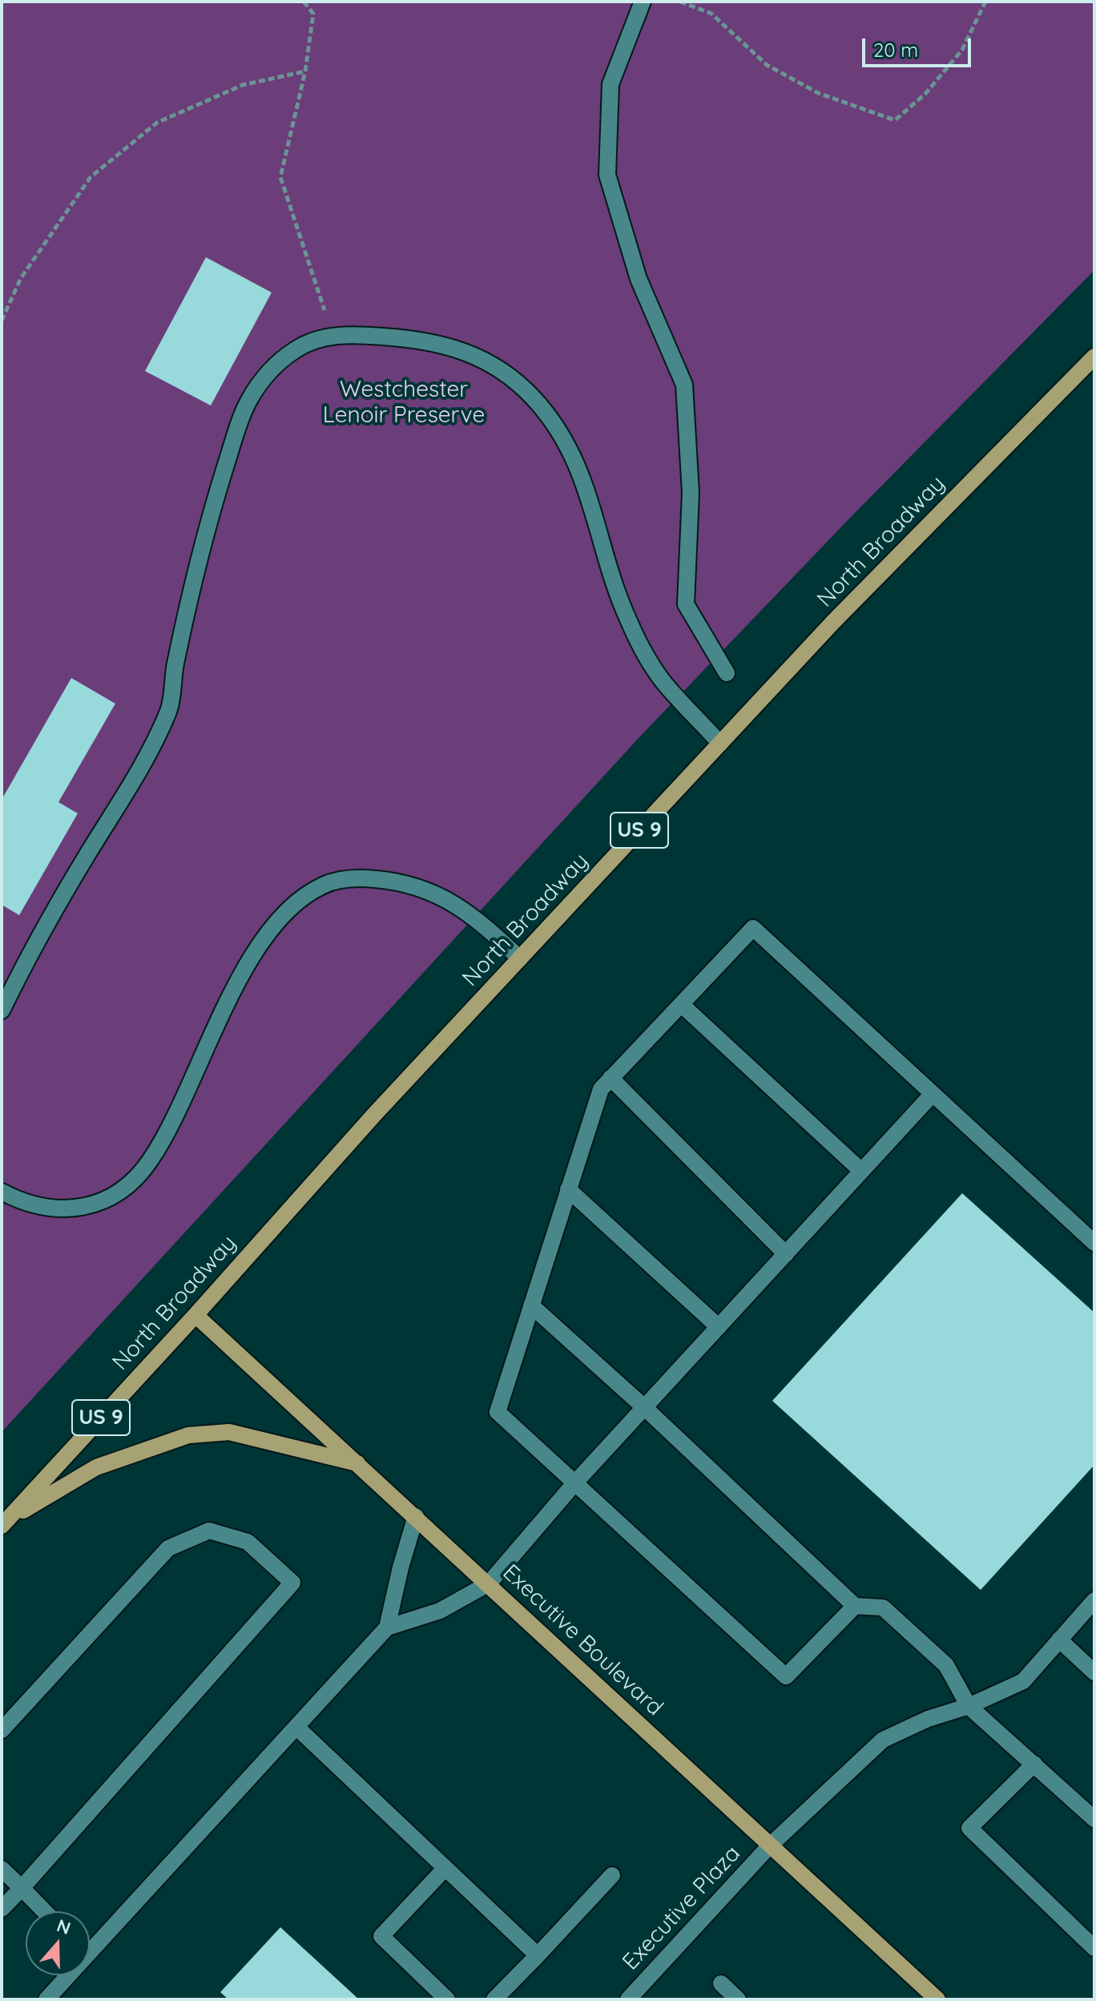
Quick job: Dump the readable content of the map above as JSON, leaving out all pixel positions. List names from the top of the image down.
{
  "streets": {
    "main road": ["North Broadway", "US 9", "Executive Boulevard"],
    "street": ["Executive Plaza"]
  },
  "crossings": [
    ["North Broadway", "Executive Boulevard"],
    ["Executive Boulevard", "Executive Plaza"]
  ],
  "parks": ["Westchester Lenoir Preserve"],
  "scale_bar": "20 m",
  "north": "top"
}
